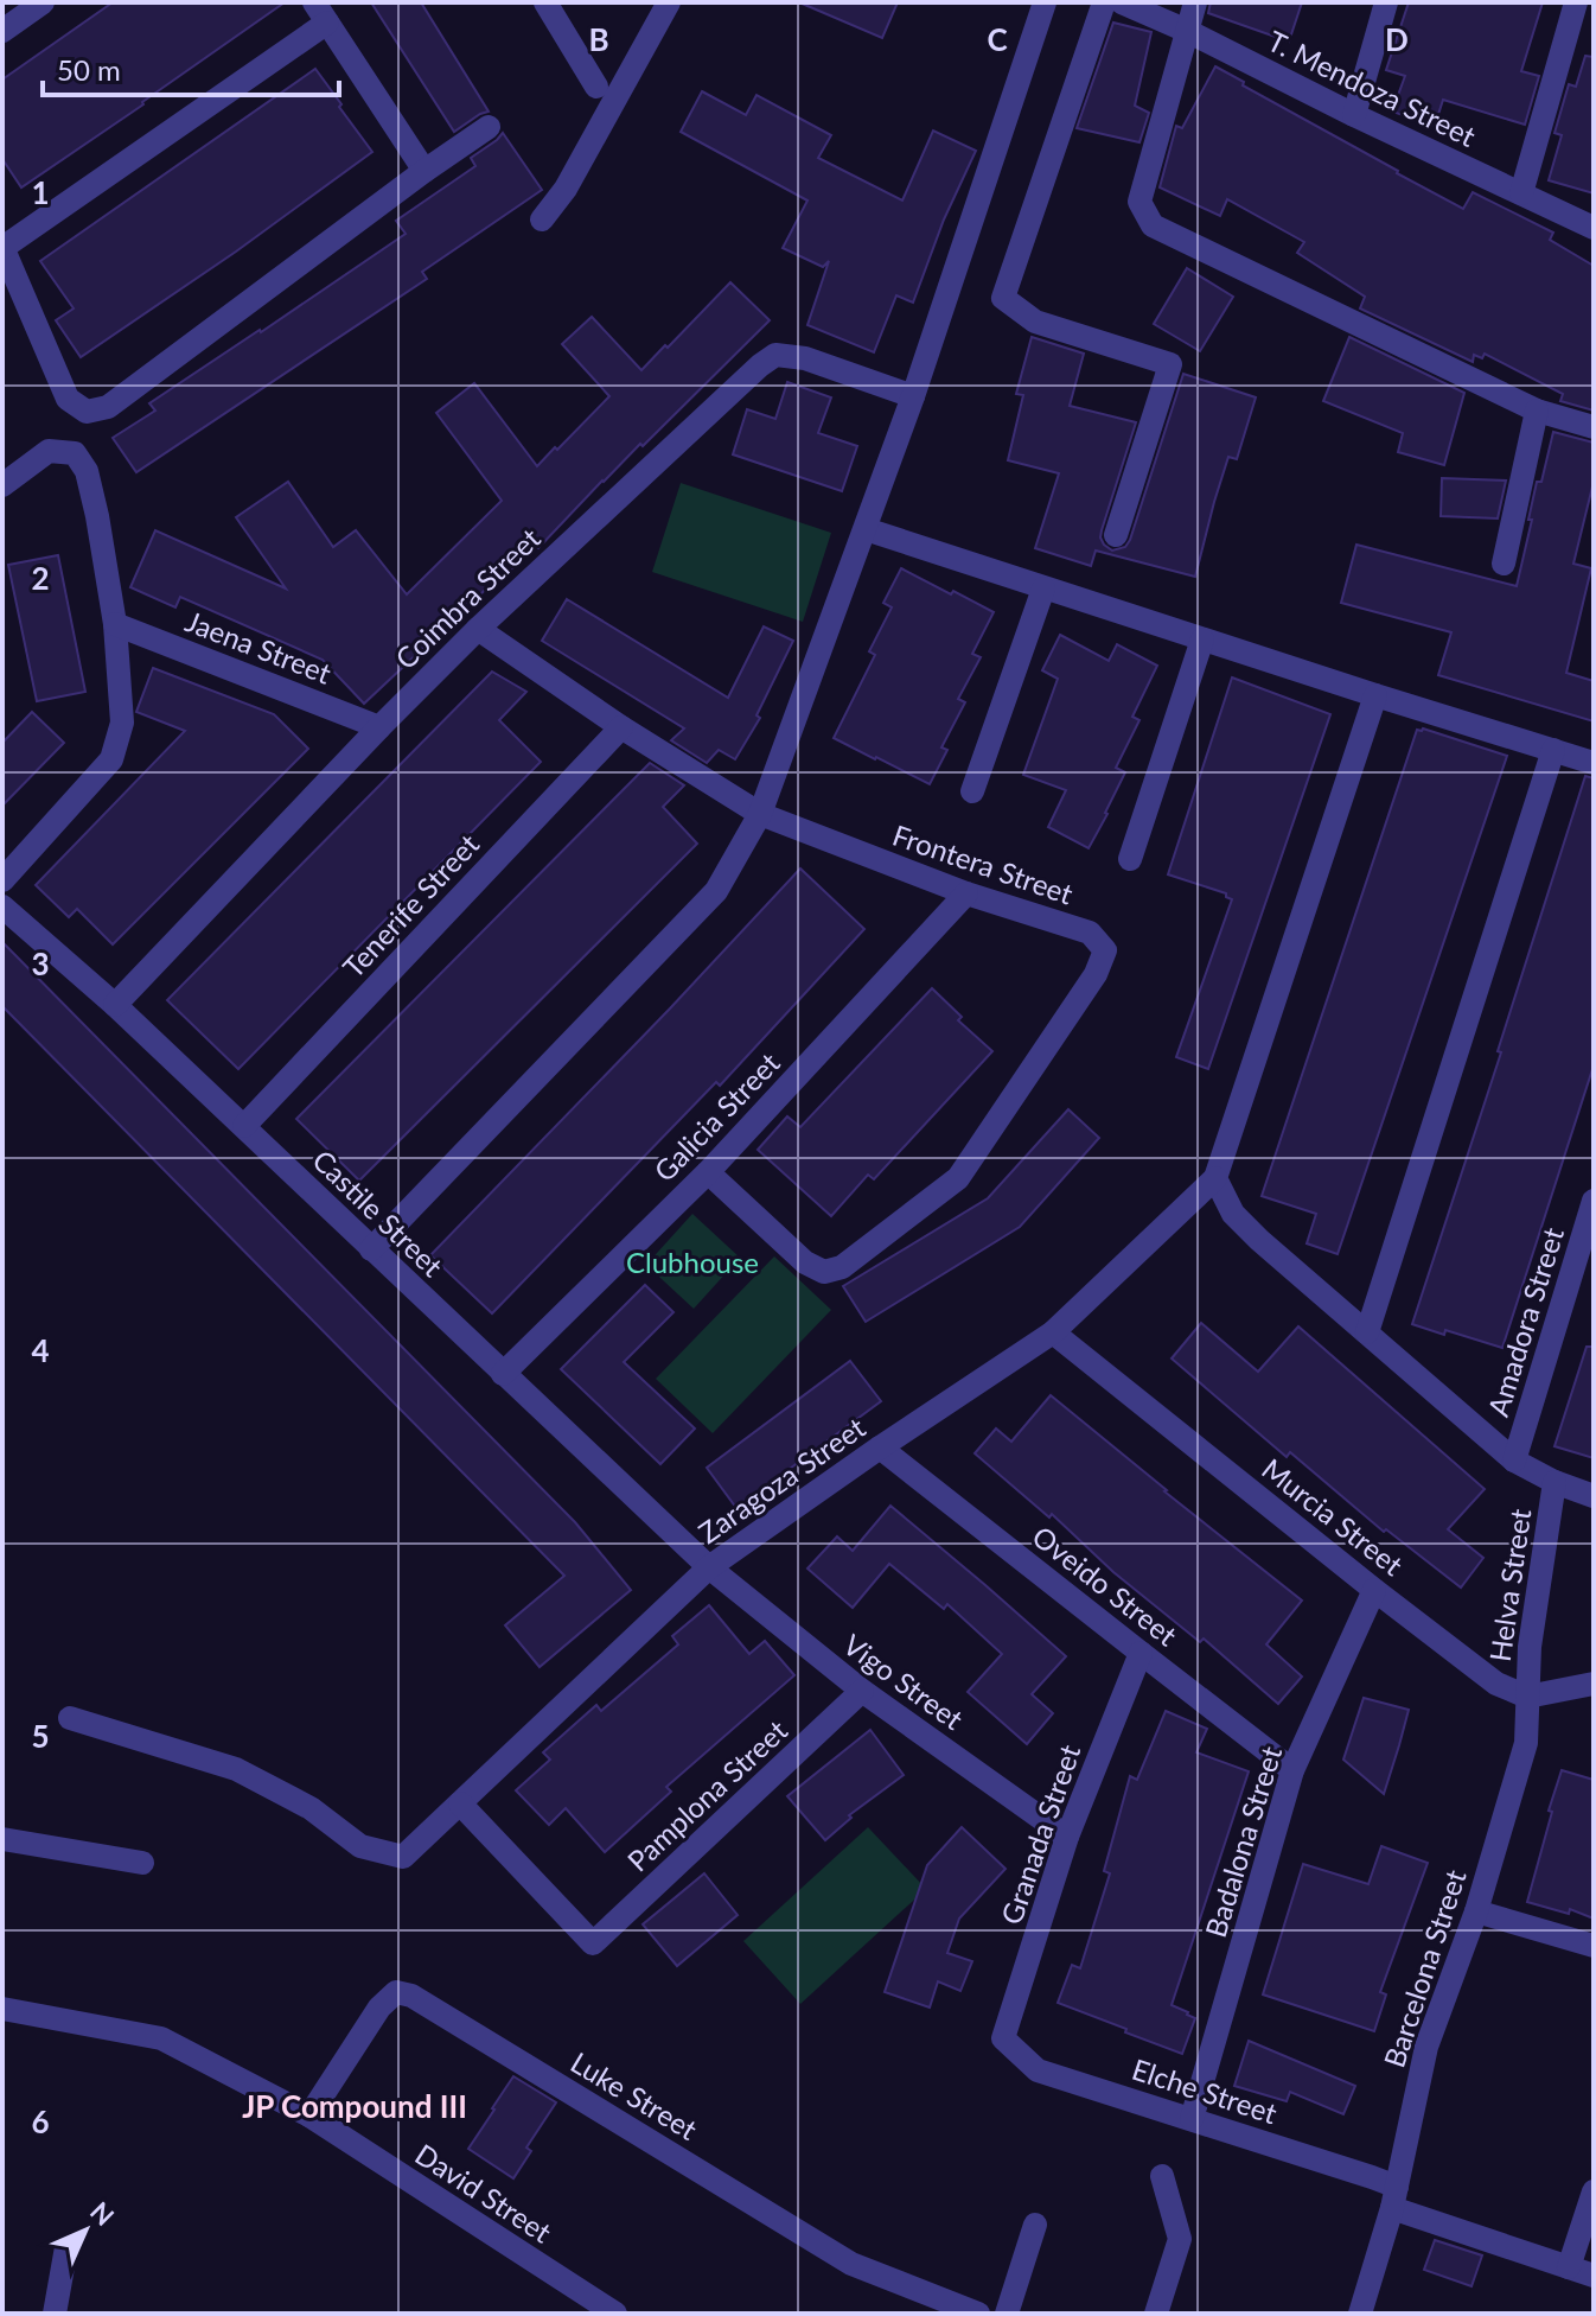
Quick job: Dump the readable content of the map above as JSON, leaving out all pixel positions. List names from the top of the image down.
{
  "streets": {
    "street": [
      "T. Mendoza Street",
      "Coimbra Street",
      "Jaena Street",
      "Frontera Street",
      "Tenerife Street",
      "Galicia Street",
      "Castile Street",
      "Amadora Street",
      "Zaragoza Street",
      "Murcia Street",
      "Oveido Street",
      "Helva Street",
      "Vigo Street",
      "Pamplona Street",
      "Granada Street",
      "Badalona Street",
      "Barcelona Street",
      "Elche Street",
      "Luke Street",
      "David Street"
    ]
  },
  "crossings": [
    ["Coimbra Street", "Jaena Street"],
    ["Coimbra Street", "Frontera Street"],
    ["Coimbra Street", "Castile Street"],
    ["Frontera Street", "Tenerife Street"],
    ["Frontera Street", "Galicia Street"],
    ["Tenerife Street", "Castile Street"],
    ["Galicia Street", "Castile Street"],
    ["Castile Street", "Zaragoza Street"],
    ["Castile Street", "Vigo Street"],
    ["Zaragoza Street", "Murcia Street"],
    ["Zaragoza Street", "Oveido Street"],
    ["Zaragoza Street", "Vigo Street"],
    ["Zaragoza Street", "Pamplona Street"],
    ["Murcia Street", "Helva Street"],
    ["Murcia Street", "Badalona Street"],
    ["Murcia Street", "Barcelona Street"],
    ["Oveido Street", "Granada Street"],
    ["Oveido Street", "Badalona Street"],
    ["Helva Street", "Barcelona Street"],
    ["Vigo Street", "Pamplona Street"],
    ["Vigo Street", "Granada Street"],
    ["Granada Street", "Elche Street"],
    ["Badalona Street", "Elche Street"],
    ["Barcelona Street", "Elche Street"],
    ["Luke Street", "David Street"]
  ],
  "districts": ["JP Compound III"],
  "parks": ["Clubhouse"],
  "scale_bar": "50 m",
  "north": "top right",
  "grid": {
    "columns": ["B", "C", "D"],
    "rows": [
      "1",
      "2",
      "3",
      "4",
      "5",
      "6"
    ]
  }
}
